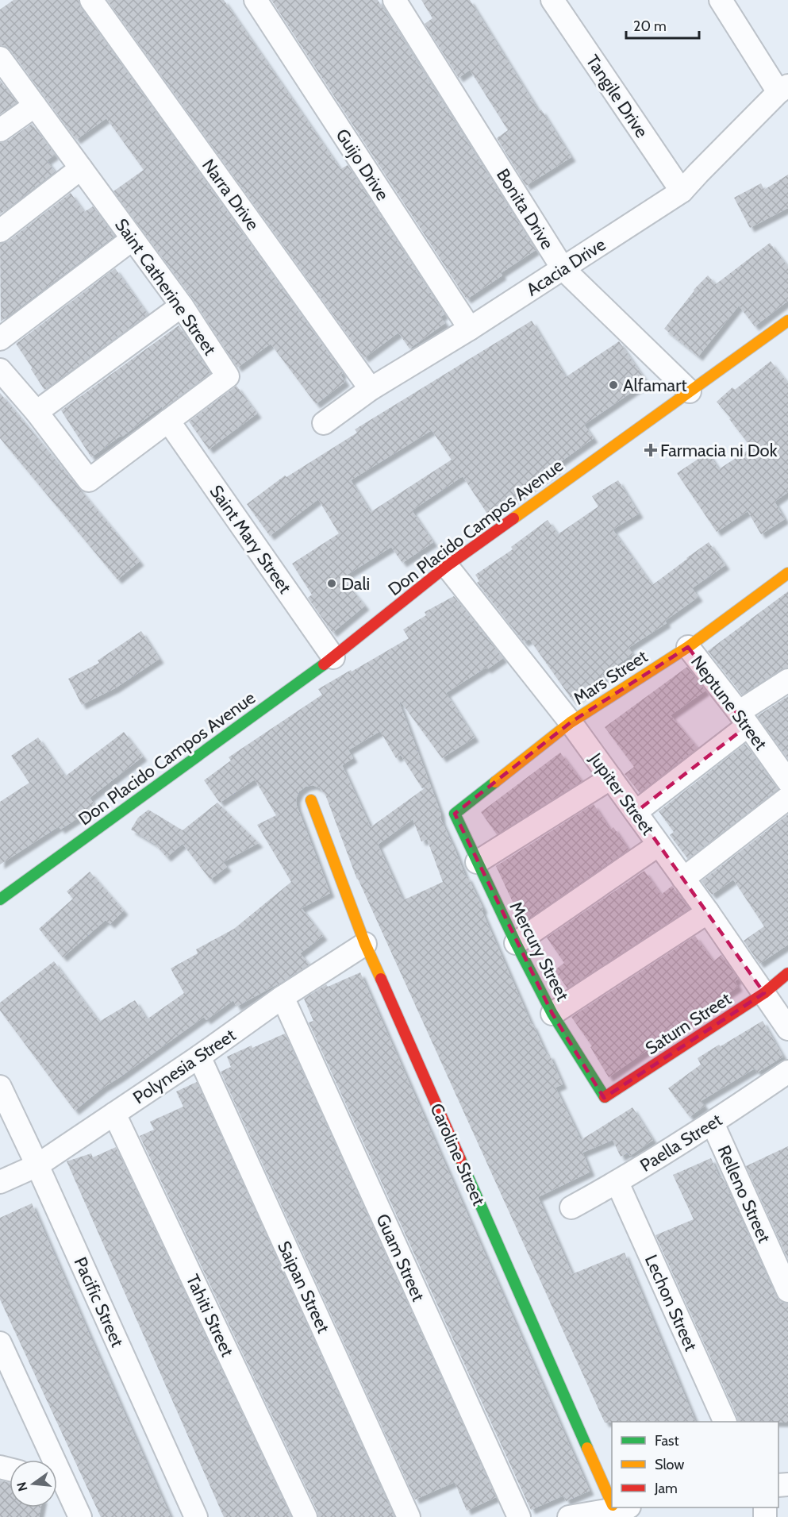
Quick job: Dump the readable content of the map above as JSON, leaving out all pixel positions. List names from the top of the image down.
{
  "streets": {
    "street": [
      "Tangile Drive",
      "Guijo Drive",
      "Narra Drive",
      "Bonita Drive",
      "Acacia Drive",
      "Saint Catherine Street",
      "Don Placido Campos Avenue",
      "Saint Mary Street",
      "Mars Street",
      "Neptune Street",
      "Jupiter Street",
      "Mercury Street",
      "Saturn Street",
      "Polynesia Street",
      "Paella Street",
      "Caroline Street",
      "Relleno Street",
      "Guam Street",
      "Saipan Street",
      "Pacific Street",
      "Lechon Street",
      "Tahiti Street"
    ]
  },
  "crossings": [
    ["Tangile Drive", "Acacia Drive"],
    ["Guijo Drive", "Acacia Drive"],
    ["Narra Drive", "Acacia Drive"],
    ["Bonita Drive", "Acacia Drive"],
    ["Bonita Drive", "Don Placido Campos Avenue"],
    ["Saint Catherine Street", "Saint Mary Street"],
    ["Don Placido Campos Avenue", "Saint Mary Street"],
    ["Don Placido Campos Avenue", "Jupiter Street"],
    ["Mars Street", "Neptune Street"],
    ["Mars Street", "Jupiter Street"],
    ["Mars Street", "Mercury Street"],
    ["Jupiter Street", "Saturn Street"],
    ["Mercury Street", "Saturn Street"],
    ["Polynesia Street", "Caroline Street"],
    ["Polynesia Street", "Guam Street"],
    ["Polynesia Street", "Saipan Street"],
    ["Polynesia Street", "Pacific Street"],
    ["Polynesia Street", "Tahiti Street"],
    ["Paella Street", "Relleno Street"],
    ["Paella Street", "Lechon Street"]
  ],
  "places": {
    "other": ["Alfamart", "Dali"],
    "health": ["Farmacia ni Dok"]
  },
  "legend": ["Fast", "Slow", "Jam"],
  "scale_bar": "20 m",
  "north": "left"
}
